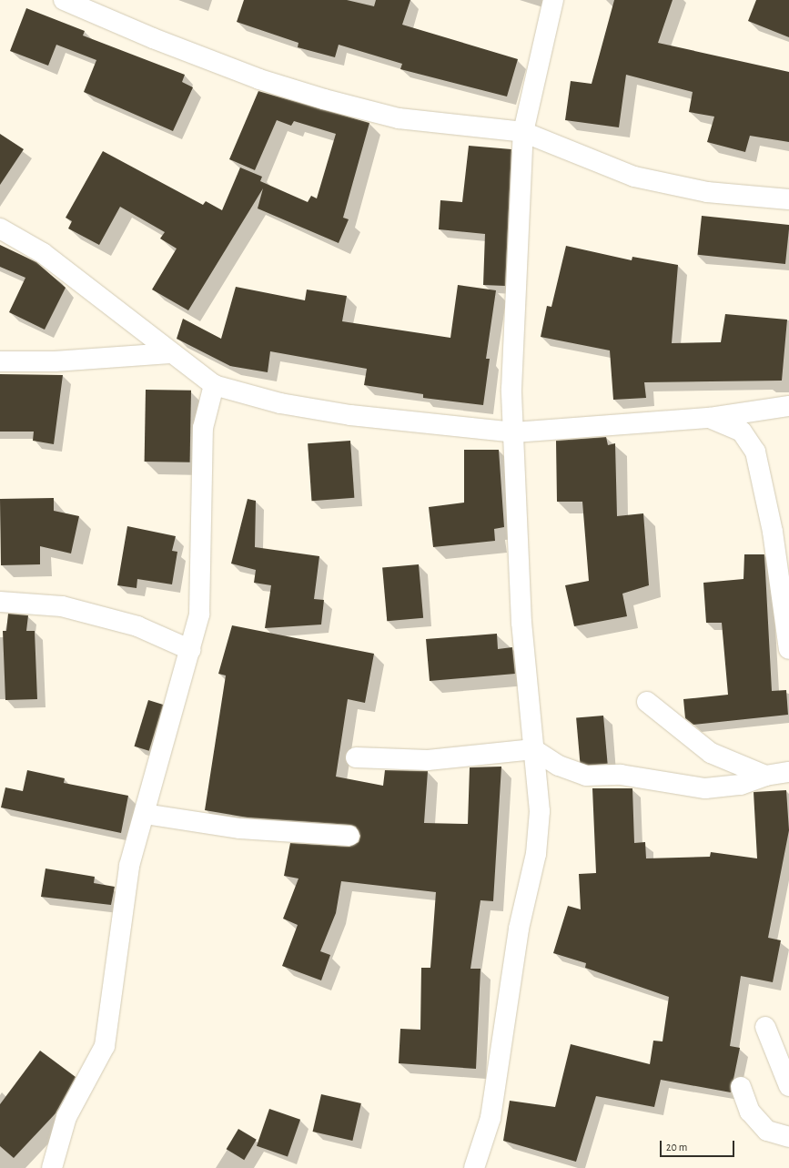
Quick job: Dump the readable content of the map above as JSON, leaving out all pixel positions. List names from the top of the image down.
{
  "scale_bar": "20 m"
}
